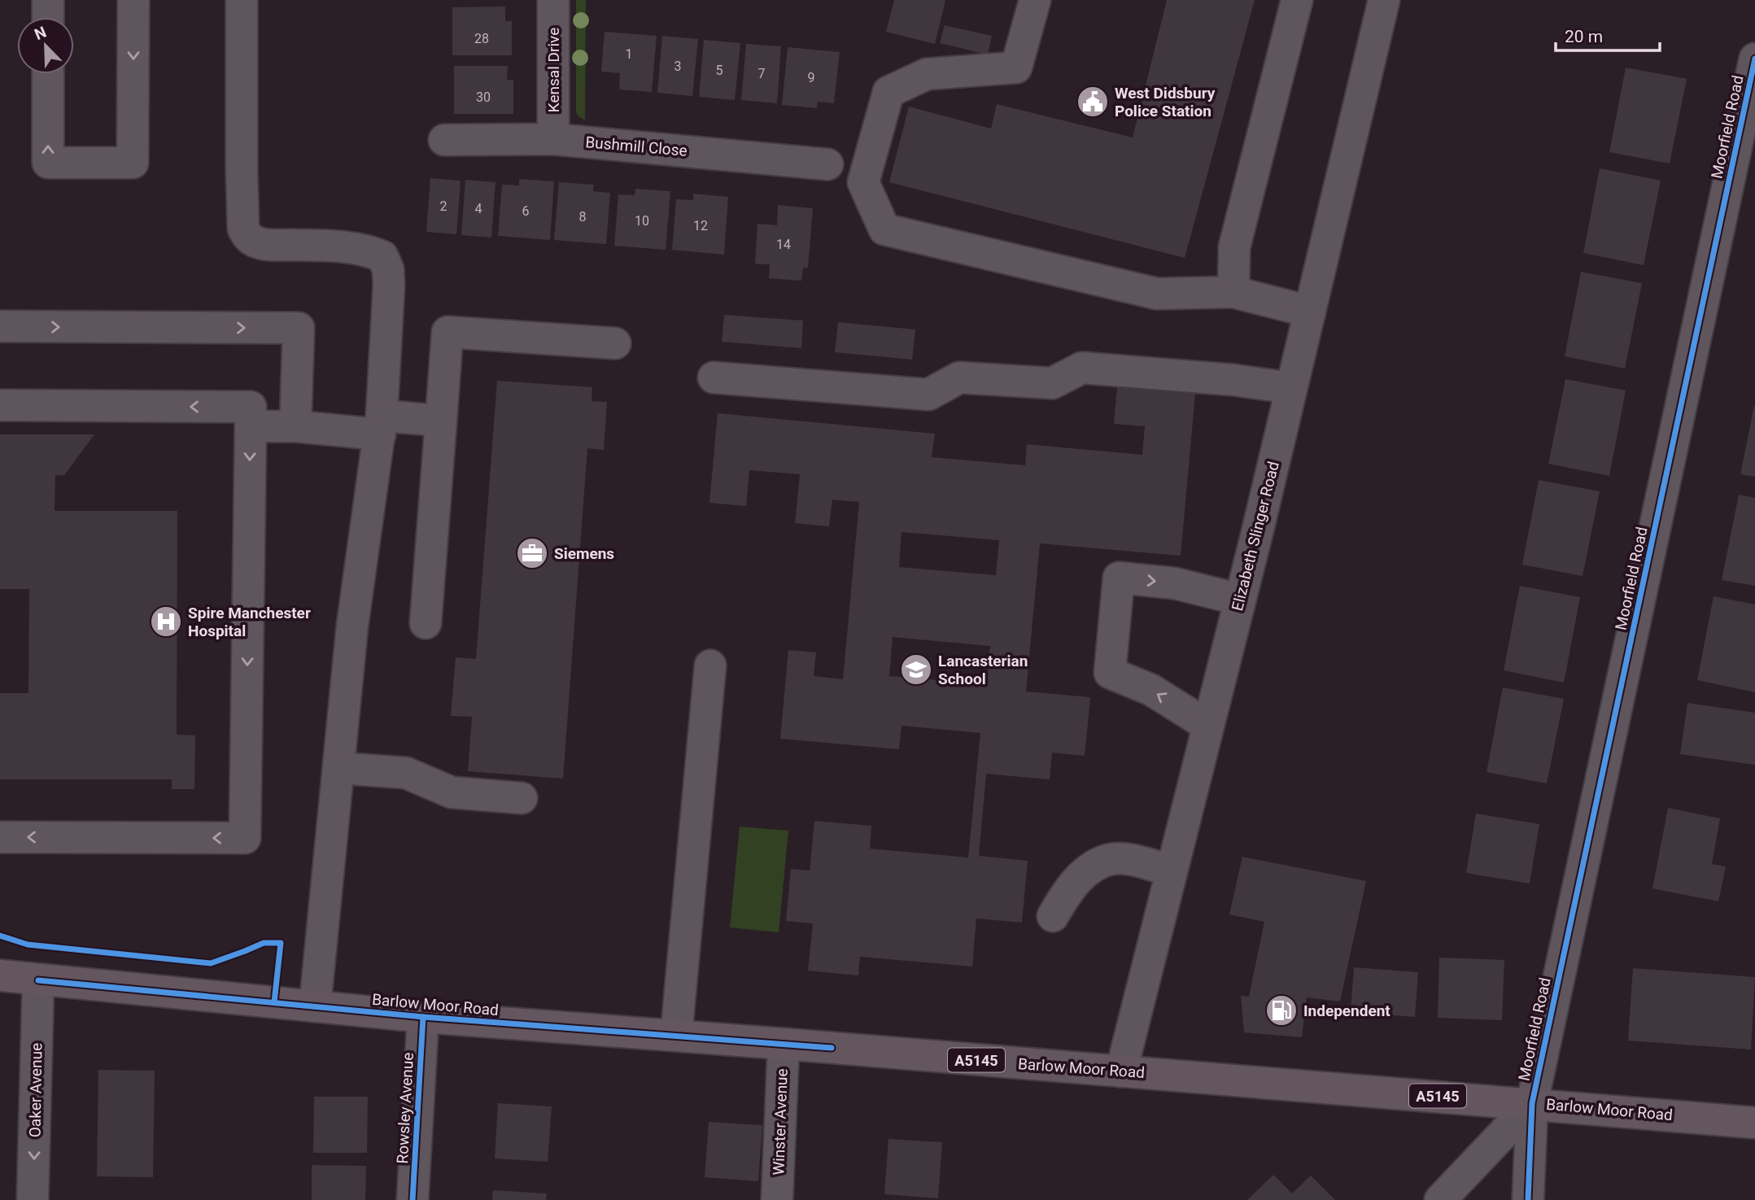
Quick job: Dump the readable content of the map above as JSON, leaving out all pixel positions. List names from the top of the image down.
{
  "streets": {
    "main road": ["Barlow Moor Road", "A5145"],
    "street": [
      "Kensal Drive",
      "Moorfield Road",
      "Bushmill Close",
      "Elizabeth Slinger Road",
      "Oaker Avenue",
      "Rowsley Avenue",
      "Winster Avenue"
    ]
  },
  "crossings": [
    ["Kensal Drive", "Bushmill Close"],
    ["Moorfield Road", "Barlow Moor Road"],
    ["Elizabeth Slinger Road", "Barlow Moor Road"],
    ["Barlow Moor Road", "Oaker Avenue"],
    ["Barlow Moor Road", "Rowsley Avenue"],
    ["Barlow Moor Road", "Winster Avenue"]
  ],
  "one_way": ["Oaker Avenue"],
  "places": {
    "public building": ["West Didsbury Police Station"],
    "office": ["Siemens"],
    "hospital": ["Spire Manchester Hospital"],
    "school or university": ["Lancasterian School"],
    "fuel station": ["Independent"]
  },
  "house_numbers": [
    "28",
    "1",
    "3",
    "5",
    "7",
    "9",
    "30",
    "2",
    "4",
    "6",
    "8",
    "10",
    "12",
    "14"
  ],
  "scale_bar": "20 m",
  "north": "top left"
}
